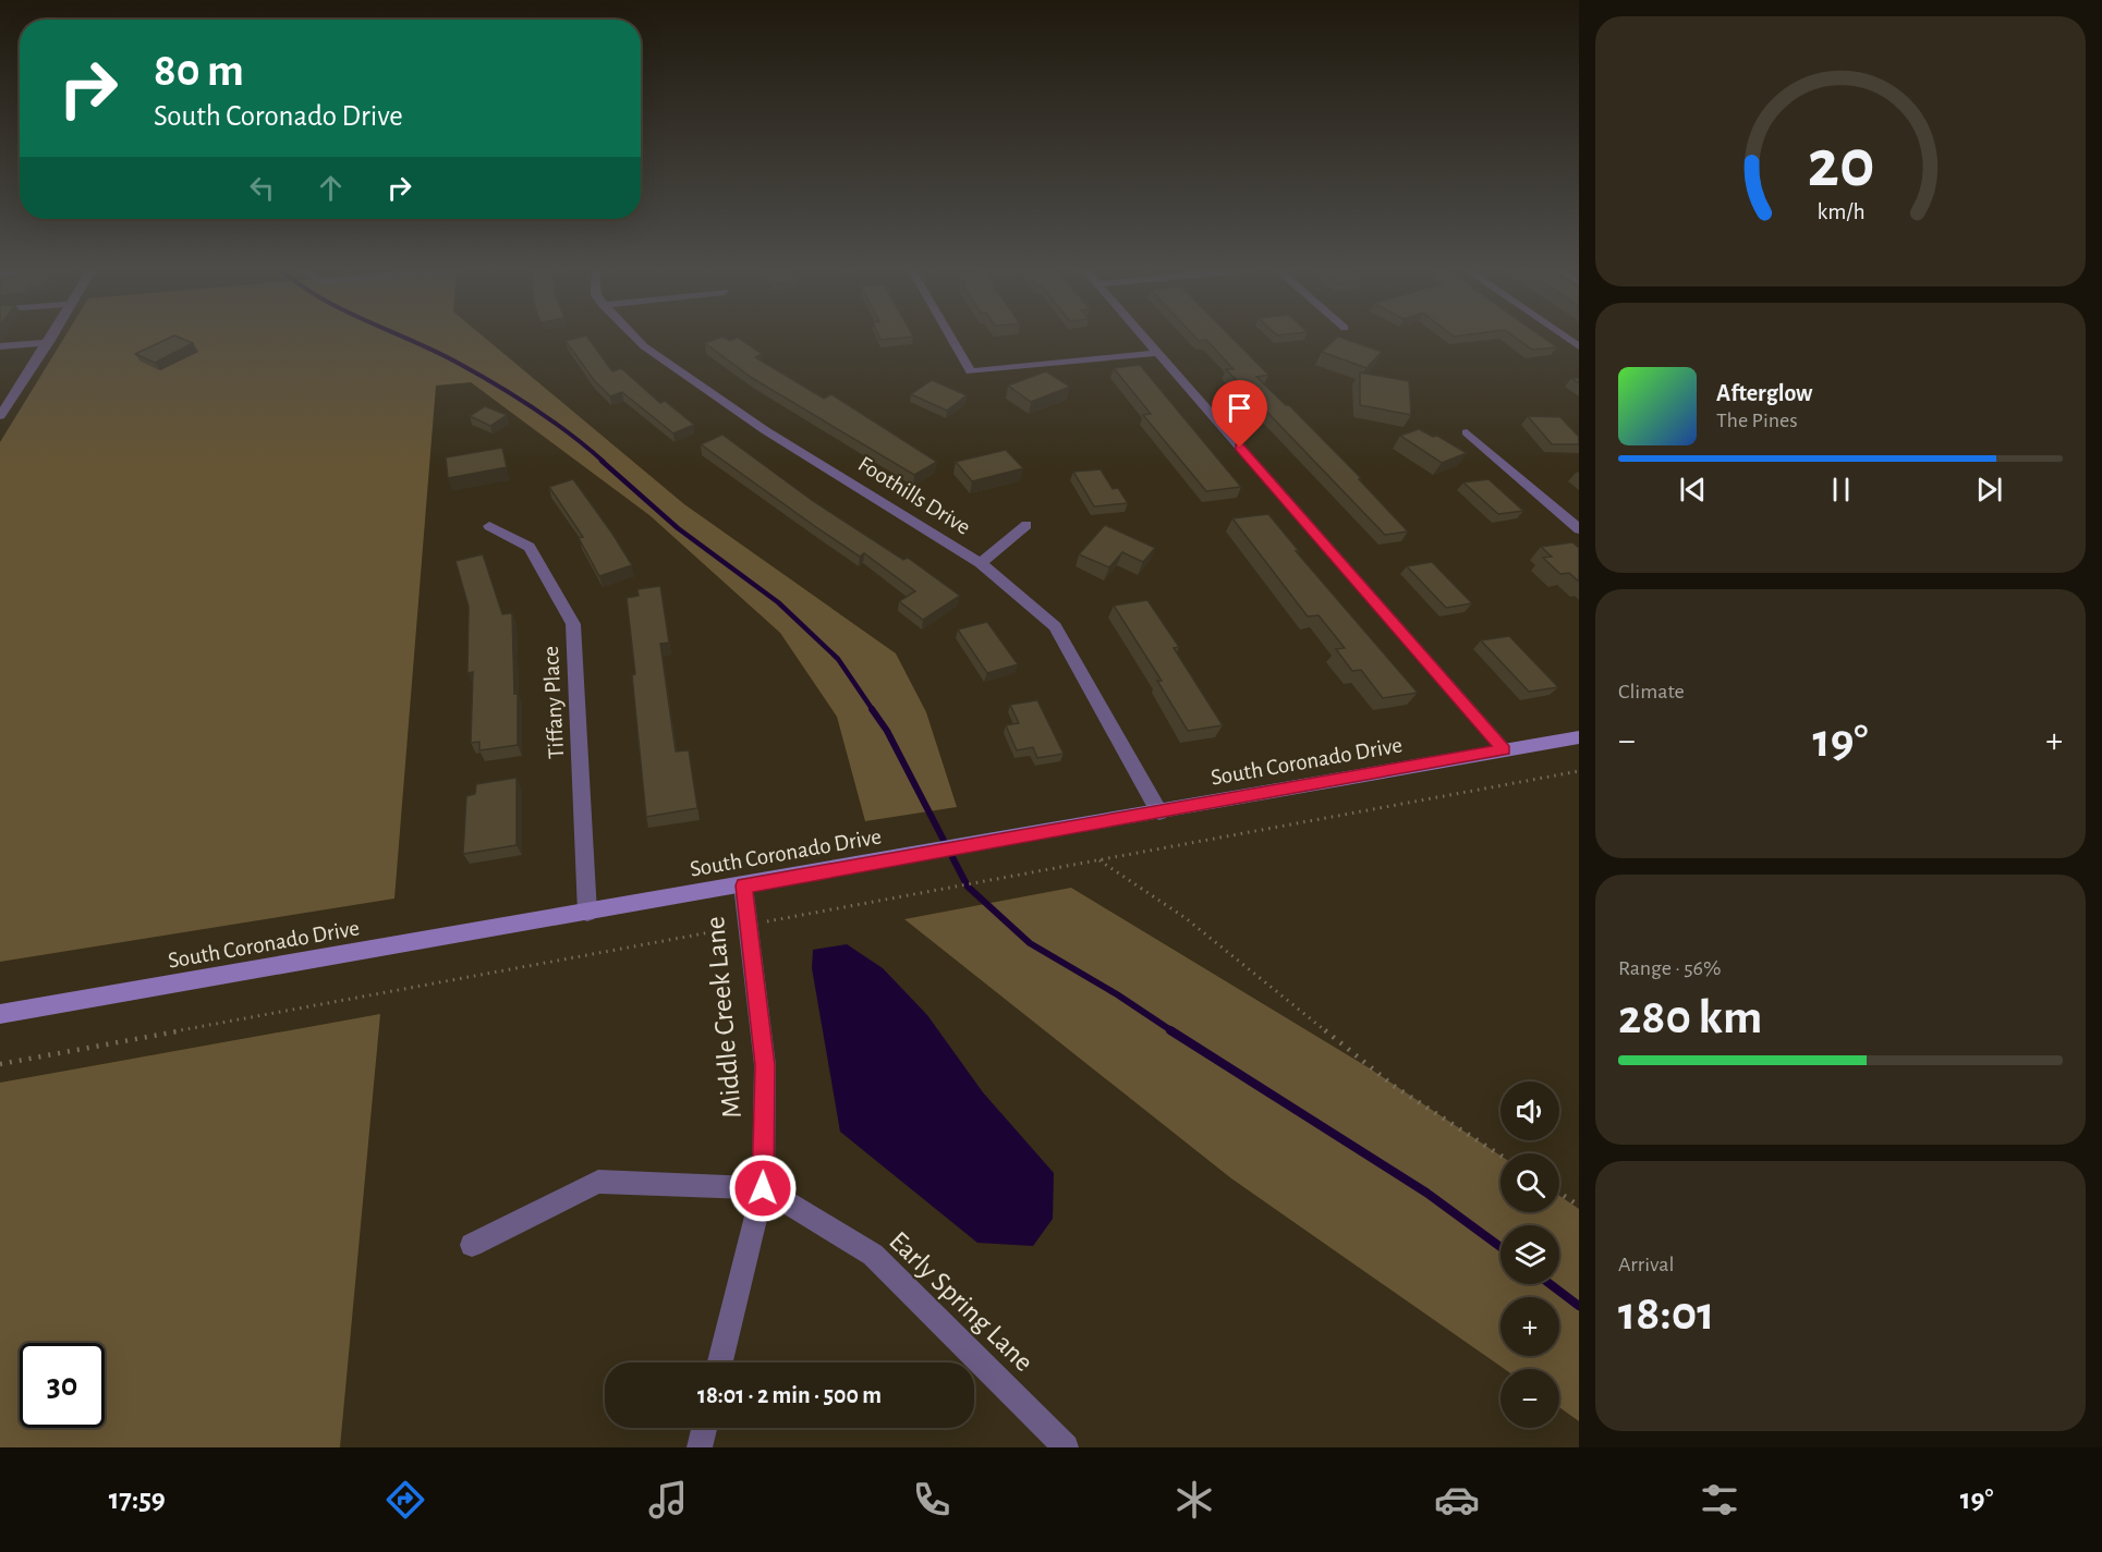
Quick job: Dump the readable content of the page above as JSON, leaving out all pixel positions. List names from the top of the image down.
{
  "streets": {
    "street": [
      "Foothills Drive",
      "Tiffany Place",
      "South Coronado Drive",
      "Middle Creek Lane",
      "Early Spring Lane"
    ]
  },
  "crossings": [
    ["Foothills Drive", "South Coronado Drive"],
    ["Tiffany Place", "South Coronado Drive"],
    ["South Coronado Drive", "Middle Creek Lane"],
    ["Middle Creek Lane", "Early Spring Lane"]
  ],
  "page": {
    "turn": ["80 m", "South Coronado Drive"],
    "song": ["Afterglow", "The Pines"],
    "tile": [
      "Climate",
      ["Range · 56%", "280 km"],
      ["Arrival", "18:01"]
    ],
    "heat": ["−", "19°", "+"],
    "map_buttons": ["+", "−"],
    "limit": "30",
    "trip": "18:01 · 2 min · 500 m",
    "tabs": ["17:59", "19°"],
    "gauge": ["20", "km/h"]
  }
}
